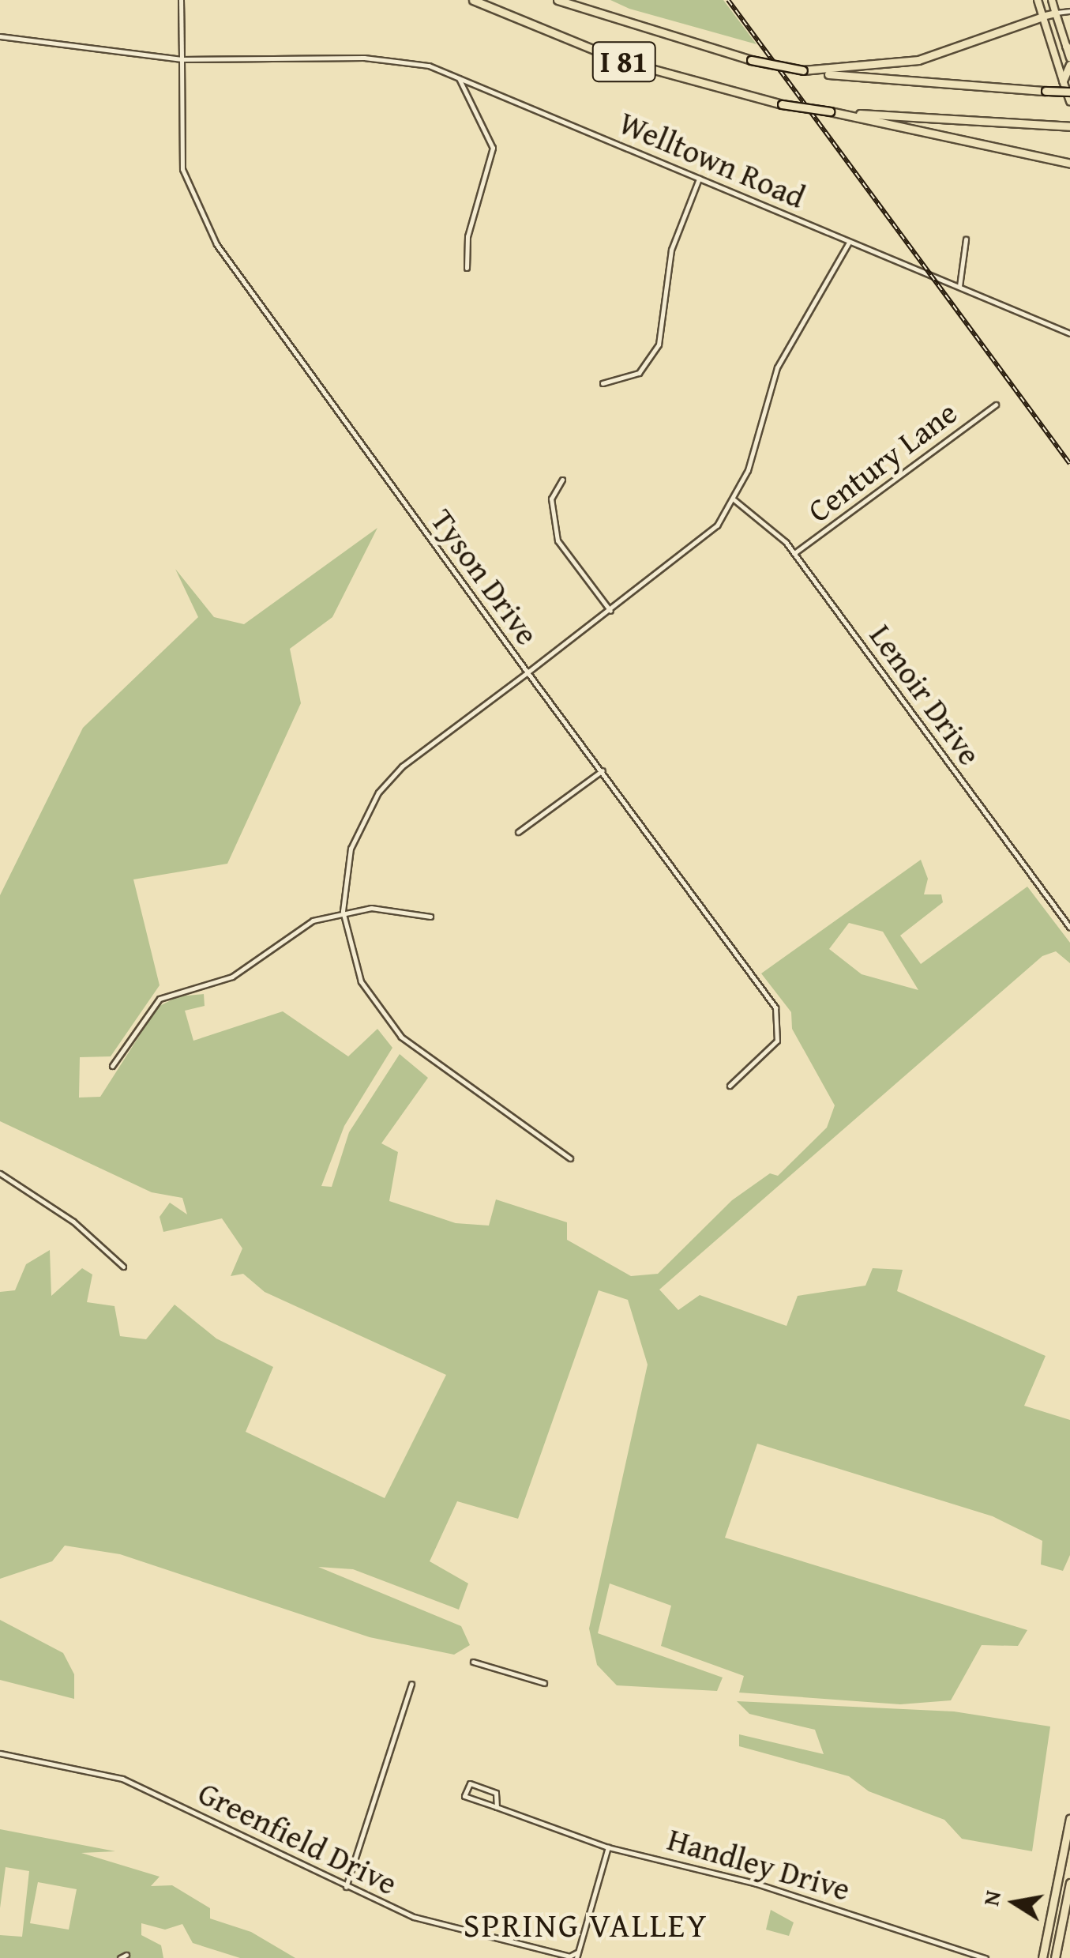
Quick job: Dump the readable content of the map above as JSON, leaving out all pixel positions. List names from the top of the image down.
{
  "streets": {
    "highway": ["I 81"],
    "street": [
      "Welltown Road",
      "Century Lane",
      "Tyson Drive",
      "Lenoir Drive",
      "Greenfield Drive",
      "Handley Drive"
    ]
  },
  "crossings": [
    ["Welltown Road", "Tyson Drive"],
    ["Century Lane", "Lenoir Drive"]
  ],
  "districts": ["SPRING VALLEY"],
  "north": "left"
}
